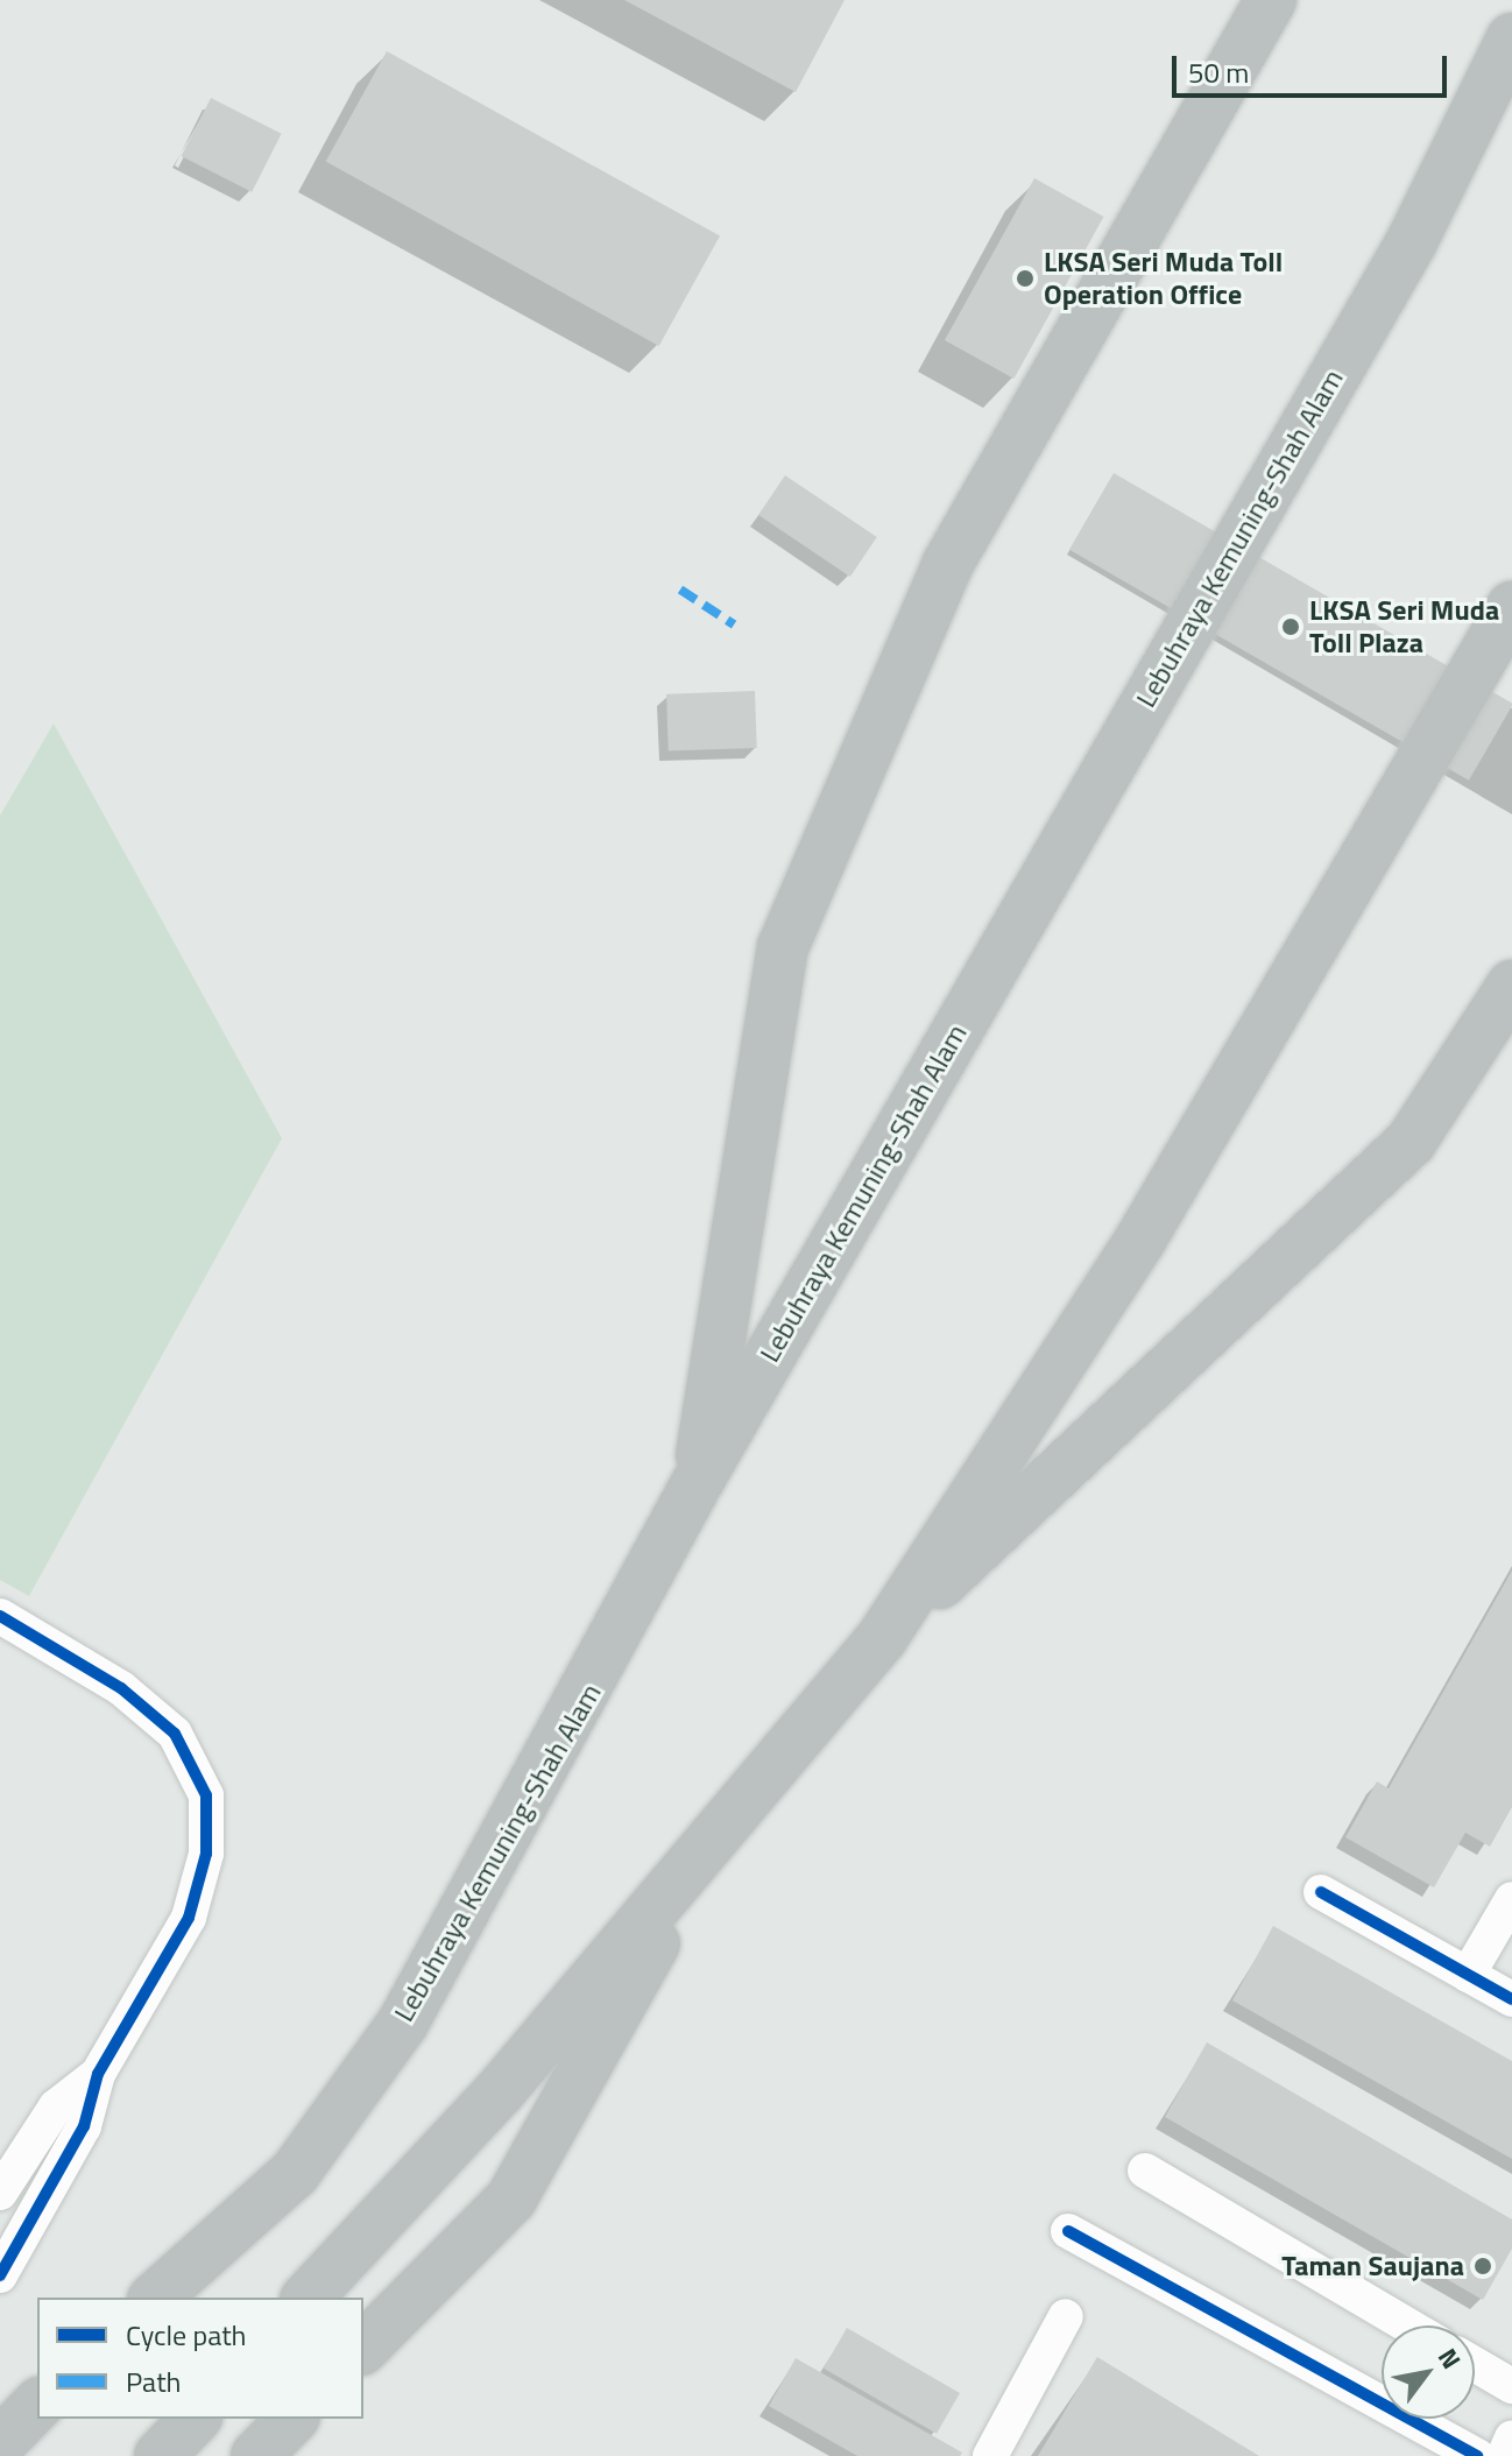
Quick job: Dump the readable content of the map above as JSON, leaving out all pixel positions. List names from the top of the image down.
{
  "streets": {
    "highway": ["Lebuhraya Kemuning-Shah Alam"]
  },
  "places": ["LKSA Seri Muda Toll Operation Office", "LKSA Seri Muda Toll Plaza", "Taman Saujana"],
  "legend": ["Cycle path", "Path"],
  "scale_bar": "50 m",
  "north": "top right"
}
